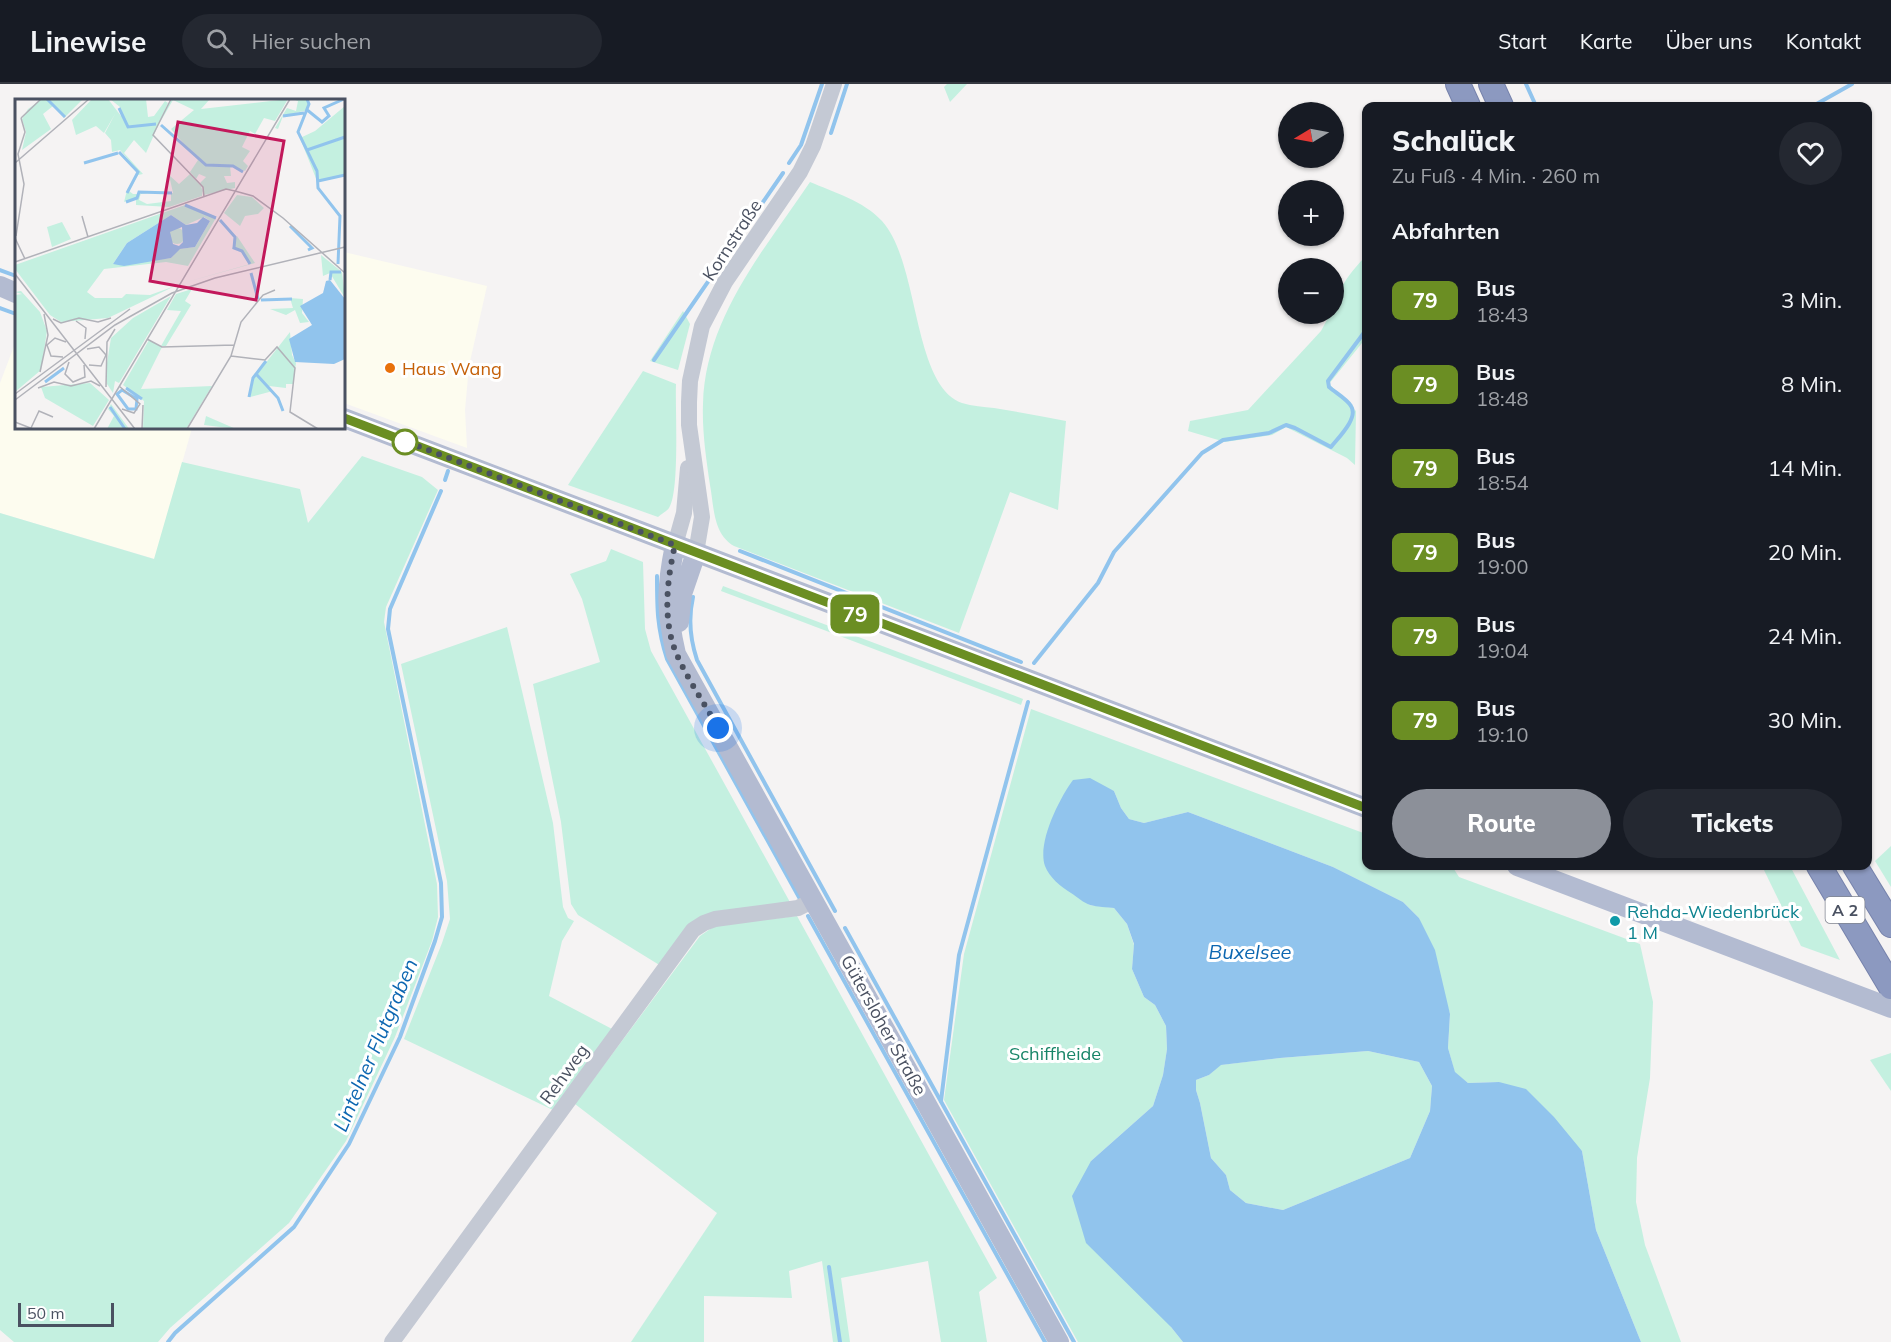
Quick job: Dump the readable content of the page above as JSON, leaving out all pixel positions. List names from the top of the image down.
{
  "streets": {
    "highway": ["A 2"],
    "main road": ["Gütersloher Straße"],
    "street": ["Kornstraße", "Rehweg"]
  },
  "crossings": [
    ["Kornstraße", "Gütersloher Straße"],
    ["Gütersloher Straße", "Rehweg"]
  ],
  "water": ["Buxelsee", "Lintelner Flutgraben"],
  "parks": ["Schiffheide"],
  "places": ["Haus Wang", "Rehda-Wiedenbrück 1 M"],
  "lines": ["bus line 79"],
  "scale_bar": "50 m",
  "north": "left",
  "page": {
    "header": "Linewise",
    "search": "Hier suchen",
    "nav": [
      "Start",
      "Karte",
      "Über uns",
      "Kontakt"
    ],
    "on_map": "79",
    "map_buttons": ["+", "−"],
    "heading": [
      ["Schalück", "Zu Fuß · 4 Min. · 260 m"],
      "Abfahrten"
    ],
    "list": [
      {
        "mark": "79",
        "name": "Bus",
        "note": "18:43",
        "value": "3 Min."
      },
      {
        "mark": "79",
        "name": "Bus",
        "note": "18:48",
        "value": "8 Min."
      },
      {
        "mark": "79",
        "name": "Bus",
        "note": "18:54",
        "value": "14 Min."
      },
      {
        "mark": "79",
        "name": "Bus",
        "note": "19:00",
        "value": "20 Min."
      },
      {
        "mark": "79",
        "name": "Bus",
        "note": "19:04",
        "value": "24 Min."
      },
      {
        "mark": "79",
        "name": "Bus",
        "note": "19:10",
        "value": "30 Min."
      }
    ],
    "buttons": ["Route", "Tickets"],
    "scale": "50 m"
  }
}
